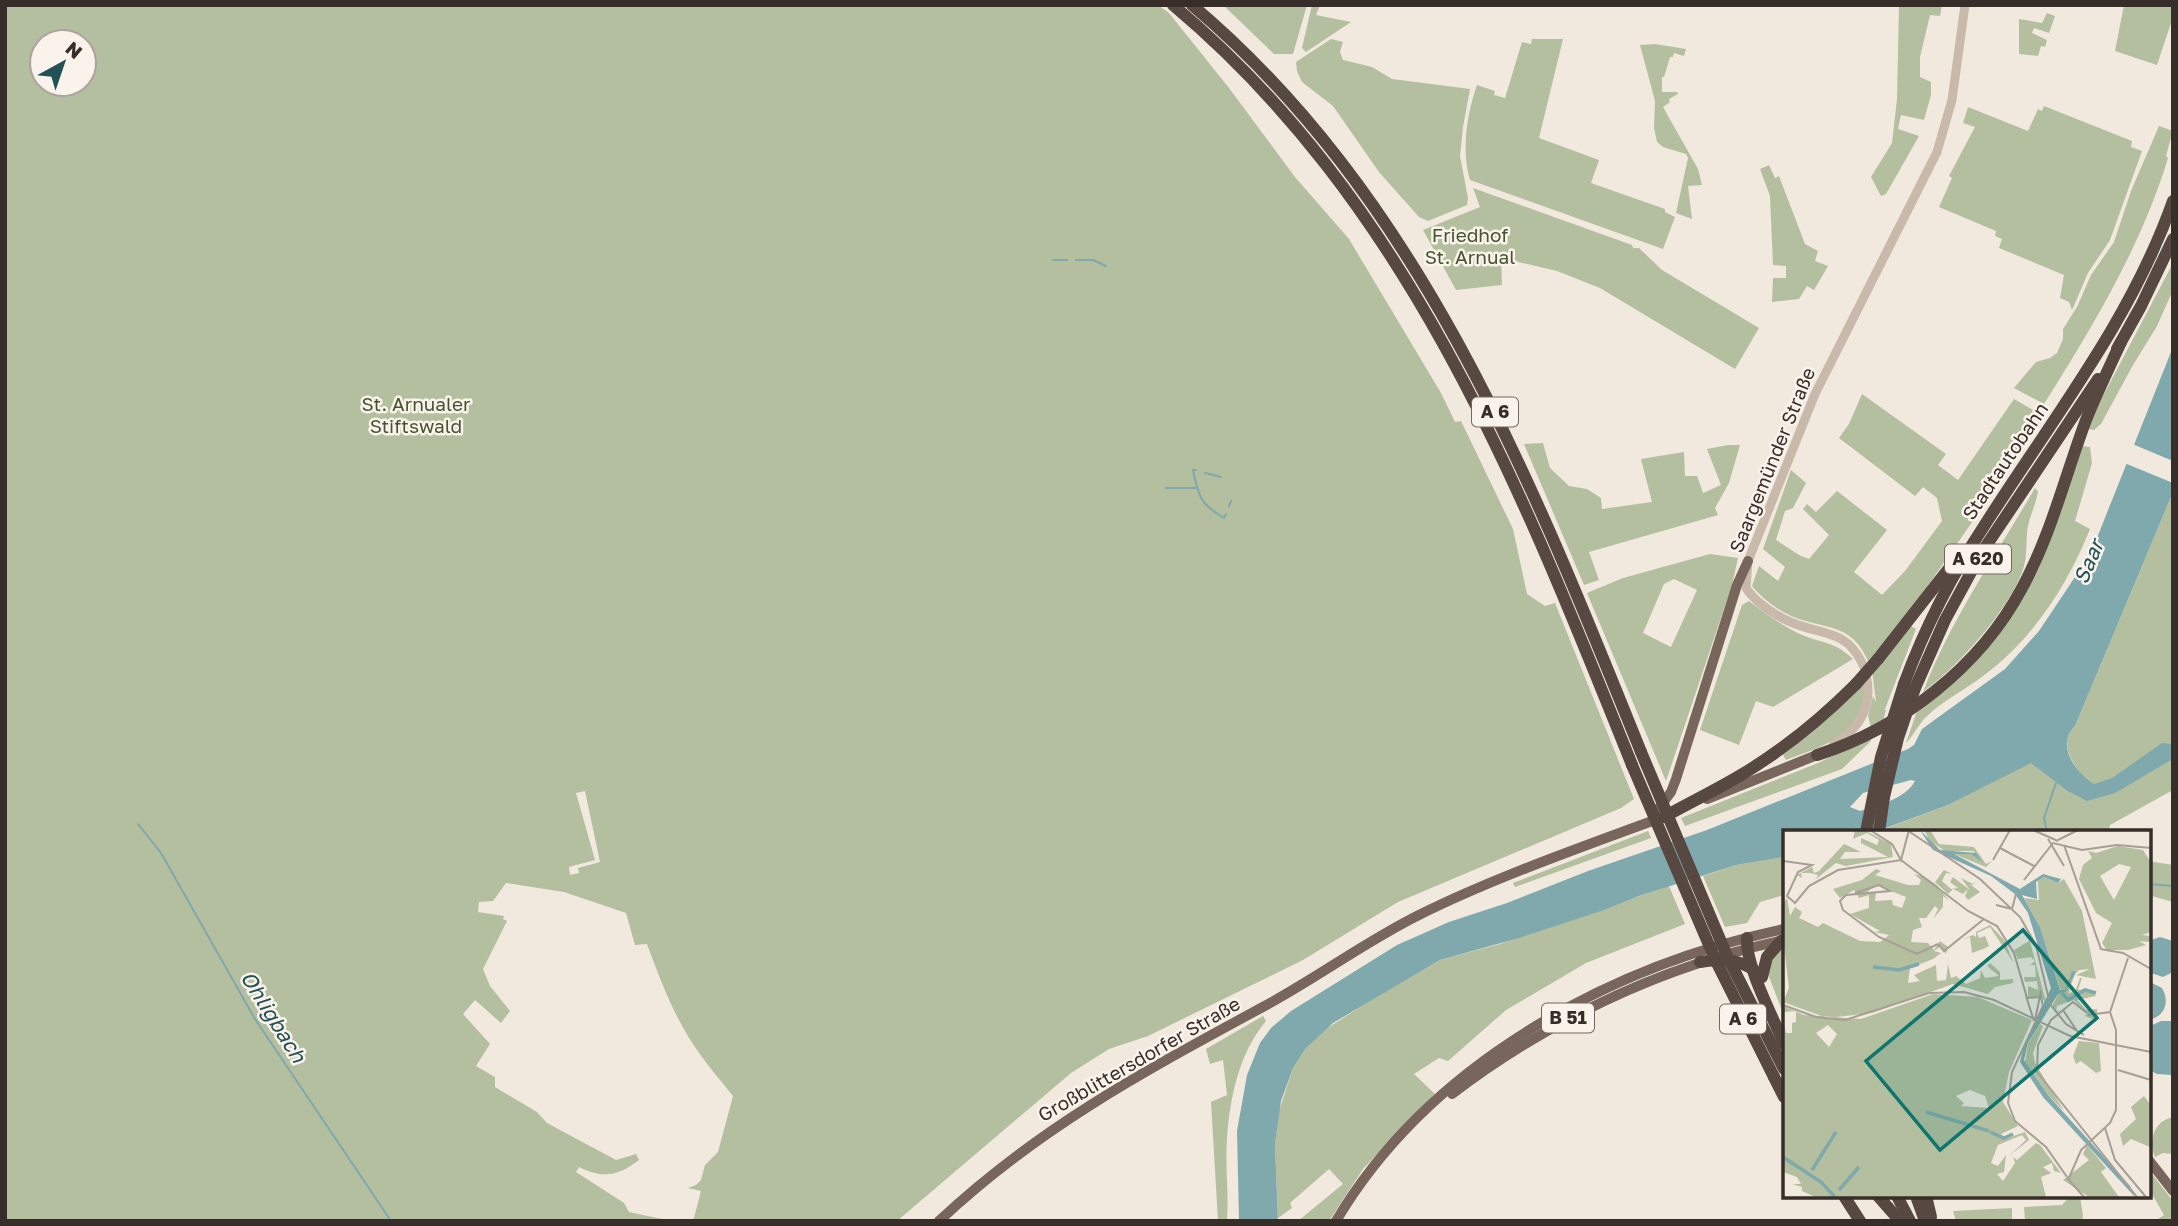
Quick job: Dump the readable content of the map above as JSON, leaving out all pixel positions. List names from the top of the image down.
{
  "streets": {
    "highway": ["A 6", "Stadtautobahn", "A 620"],
    "main road": ["B 51", "Großblittersdorfer Straße"],
    "street": ["Saargemünder Straße"]
  },
  "water": ["Saar", "Ohligbach"],
  "parks": ["Friedhof St. Arnual", "St. Arnualer Stiftswald"],
  "north": "top right"
}
